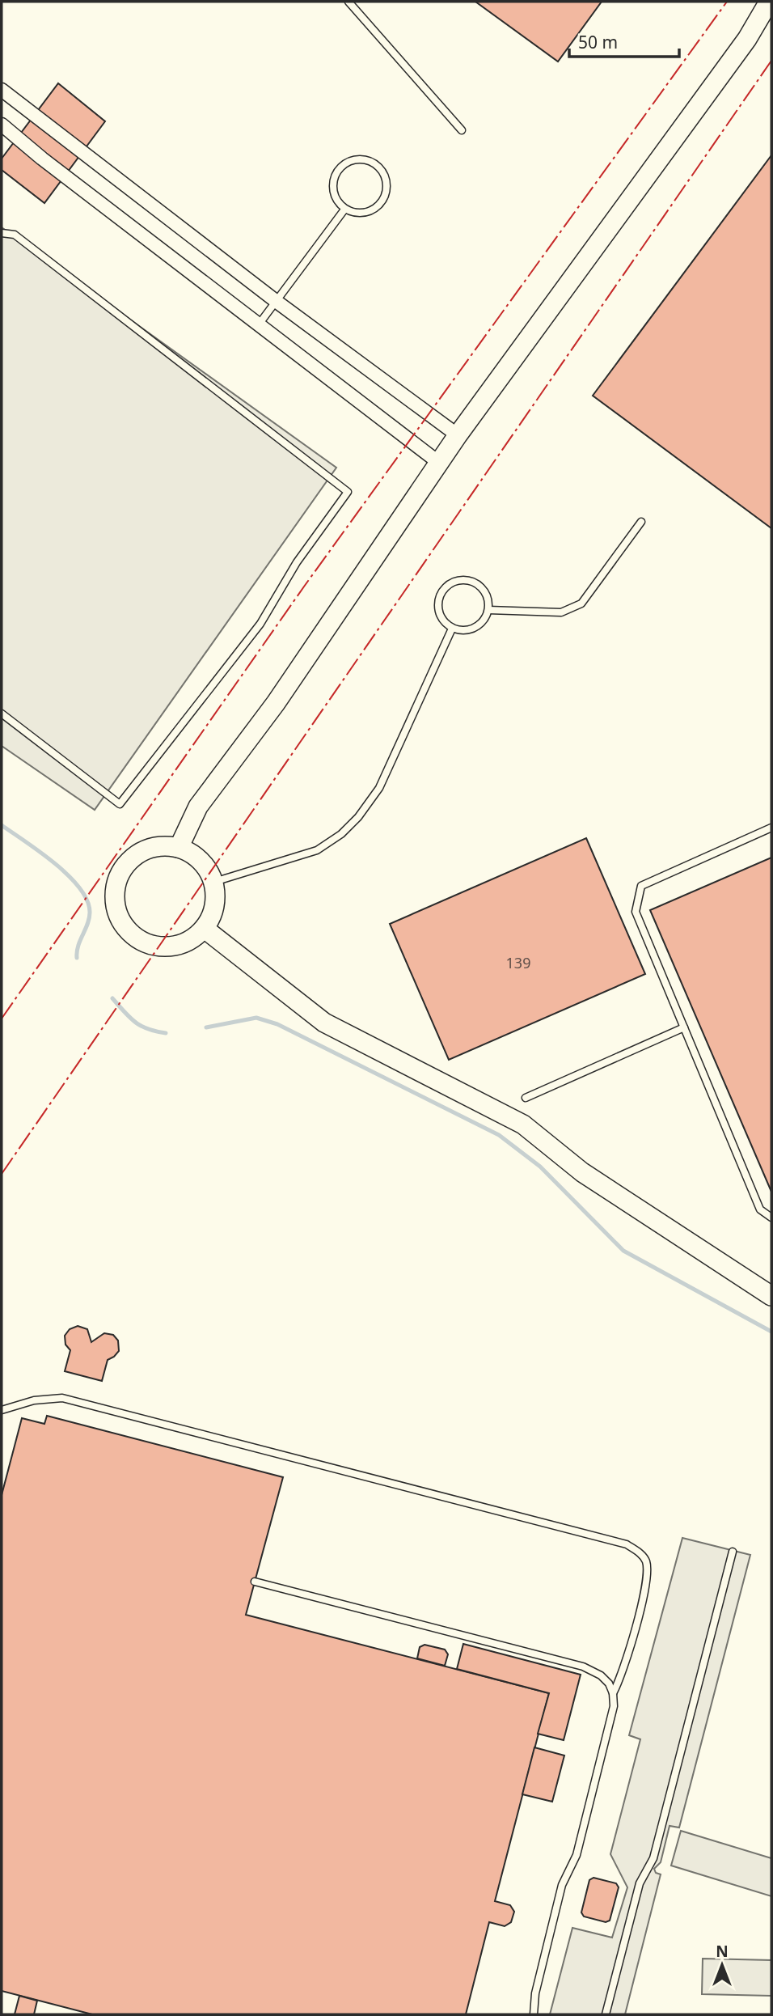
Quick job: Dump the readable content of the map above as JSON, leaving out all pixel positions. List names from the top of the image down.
{
  "house_numbers": ["139"],
  "scale_bar": "50 m",
  "north": "top"
}
